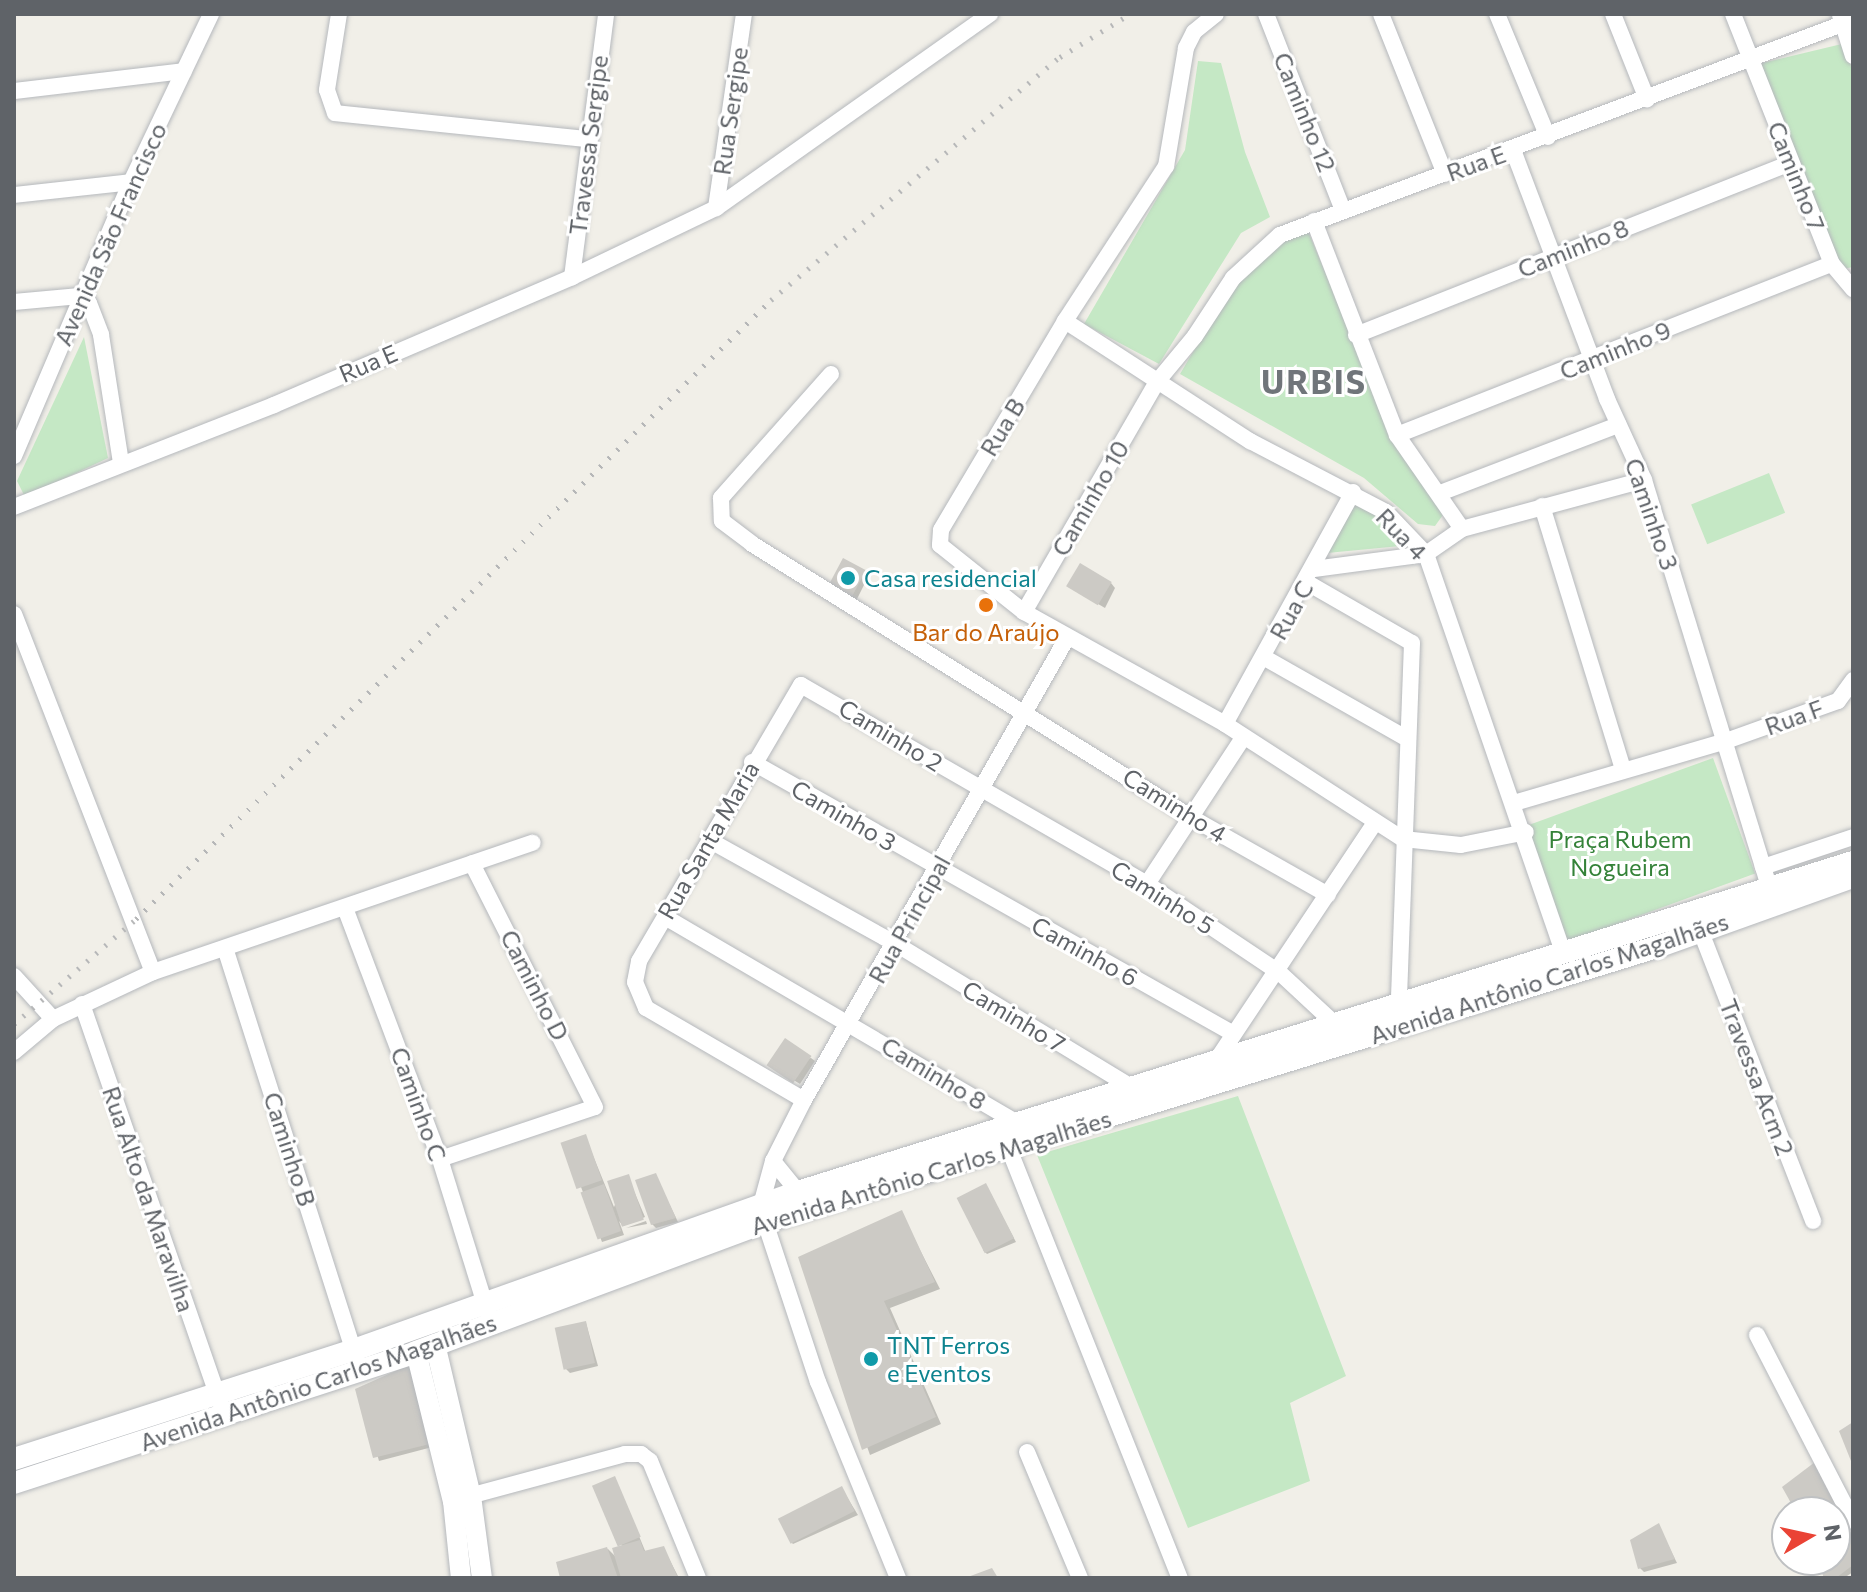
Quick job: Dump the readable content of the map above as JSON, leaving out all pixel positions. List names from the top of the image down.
{
  "streets": {
    "main road": ["Avenida Antônio Carlos Magalhães"],
    "street": [
      "Rua Sergipe",
      "Caminho 12",
      "Travessa Sergipe",
      "Rua E",
      "Caminho 7",
      "Avenida São Francisco",
      "Caminho 8",
      "Caminho 9",
      "Rua B",
      "Caminho 10",
      "Caminho 3",
      "Rua 4",
      "Rua C",
      "Rua F",
      "Caminho 2",
      "Caminho 4",
      "Rua Santa Maria",
      "Caminho 5",
      "Rua Principal",
      "Caminho 6",
      "Caminho D",
      "Travessa Acm 2",
      "Caminho C",
      "Caminho B",
      "Rua Alto da Maravilha"
    ]
  },
  "crossings": [
    ["Rua Sergipe", "Rua E"],
    ["Caminho 12", "Rua E"],
    ["Travessa Sergipe", "Rua E"],
    ["Rua E", "Caminho 7"],
    ["Rua E", "Caminho 10"],
    ["Rua E", "Caminho 3"],
    ["Rua E", "Rua 4"],
    ["Caminho 7", "Caminho 8"],
    ["Caminho 7", "Caminho 9"],
    ["Caminho 7", "Rua Principal"],
    ["Caminho 7", "Avenida Antônio Carlos Magalhães"],
    ["Caminho 8", "Caminho 3"],
    ["Caminho 8", "Rua Principal"],
    ["Caminho 8", "Avenida Antônio Carlos Magalhães"],
    ["Caminho 9", "Caminho 3"],
    ["Rua B", "Caminho 10"],
    ["Rua B", "Rua 4"],
    ["Rua B", "Rua C"],
    ["Rua B", "Rua Principal"],
    ["Caminho 10", "Rua 4"],
    ["Caminho 3", "Rua F"],
    ["Caminho 3", "Rua Santa Maria"],
    ["Caminho 3", "Rua Principal"],
    ["Caminho 3", "Caminho 6"],
    ["Caminho 3", "Avenida Antônio Carlos Magalhães"],
    ["Rua 4", "Rua C"],
    ["Rua 4", "Avenida Antônio Carlos Magalhães"],
    ["Caminho 2", "Rua Santa Maria"],
    ["Caminho 2", "Caminho 5"],
    ["Caminho 2", "Rua Principal"],
    ["Caminho 4", "Rua Principal"],
    ["Rua Santa Maria", "Rua Principal"],
    ["Caminho 5", "Rua Principal"],
    ["Caminho 5", "Avenida Antônio Carlos Magalhães"],
    ["Rua Principal", "Caminho 6"],
    ["Rua Principal", "Avenida Antônio Carlos Magalhães"],
    ["Avenida Antônio Carlos Magalhães", "Travessa Acm 2"],
    ["Avenida Antônio Carlos Magalhães", "Caminho C"],
    ["Avenida Antônio Carlos Magalhães", "Caminho B"],
    ["Avenida Antônio Carlos Magalhães", "Rua Alto da Maravilha"],
    ["Caminho D", "Caminho C"]
  ],
  "districts": ["URBIS"],
  "parks": ["Praça Rubem Nogueira"],
  "places": ["Casa residencial", "Bar do Araújo", "TNT Ferros e Eventos"],
  "north": "right"
}
